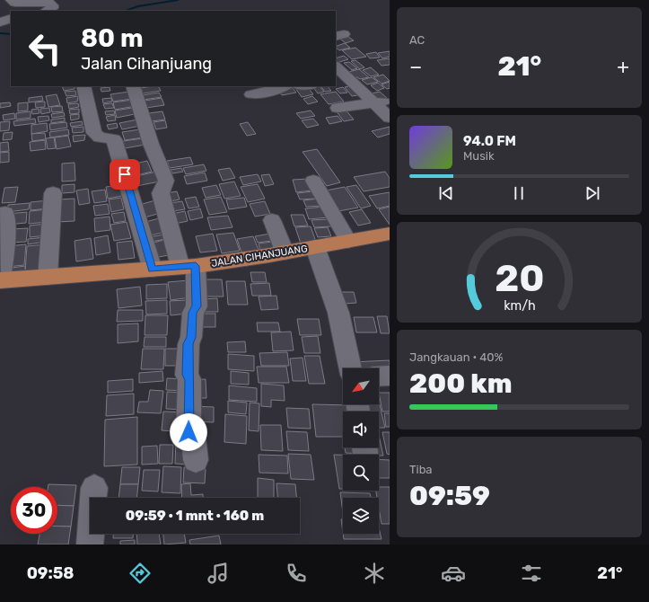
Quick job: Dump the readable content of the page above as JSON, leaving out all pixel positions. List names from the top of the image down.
{
  "streets": {
    "main road": ["JALAN CIHANJUANG"]
  },
  "north": "bottom left",
  "page": {
    "tile": [
      "AC",
      ["Jangkauan · 40%", "200 km"],
      ["Tiba", "09:59"]
    ],
    "turn": ["80 m", "Jalan Cihanjuang"],
    "heat": ["−", "21°", "+"],
    "song": ["94.0 FM", "Musik"],
    "limit": "30",
    "trip": "09:59 · 1 mnt · 160 m",
    "tabs": ["09:58", "21°"],
    "gauge": ["20", "km/h"]
  }
}
